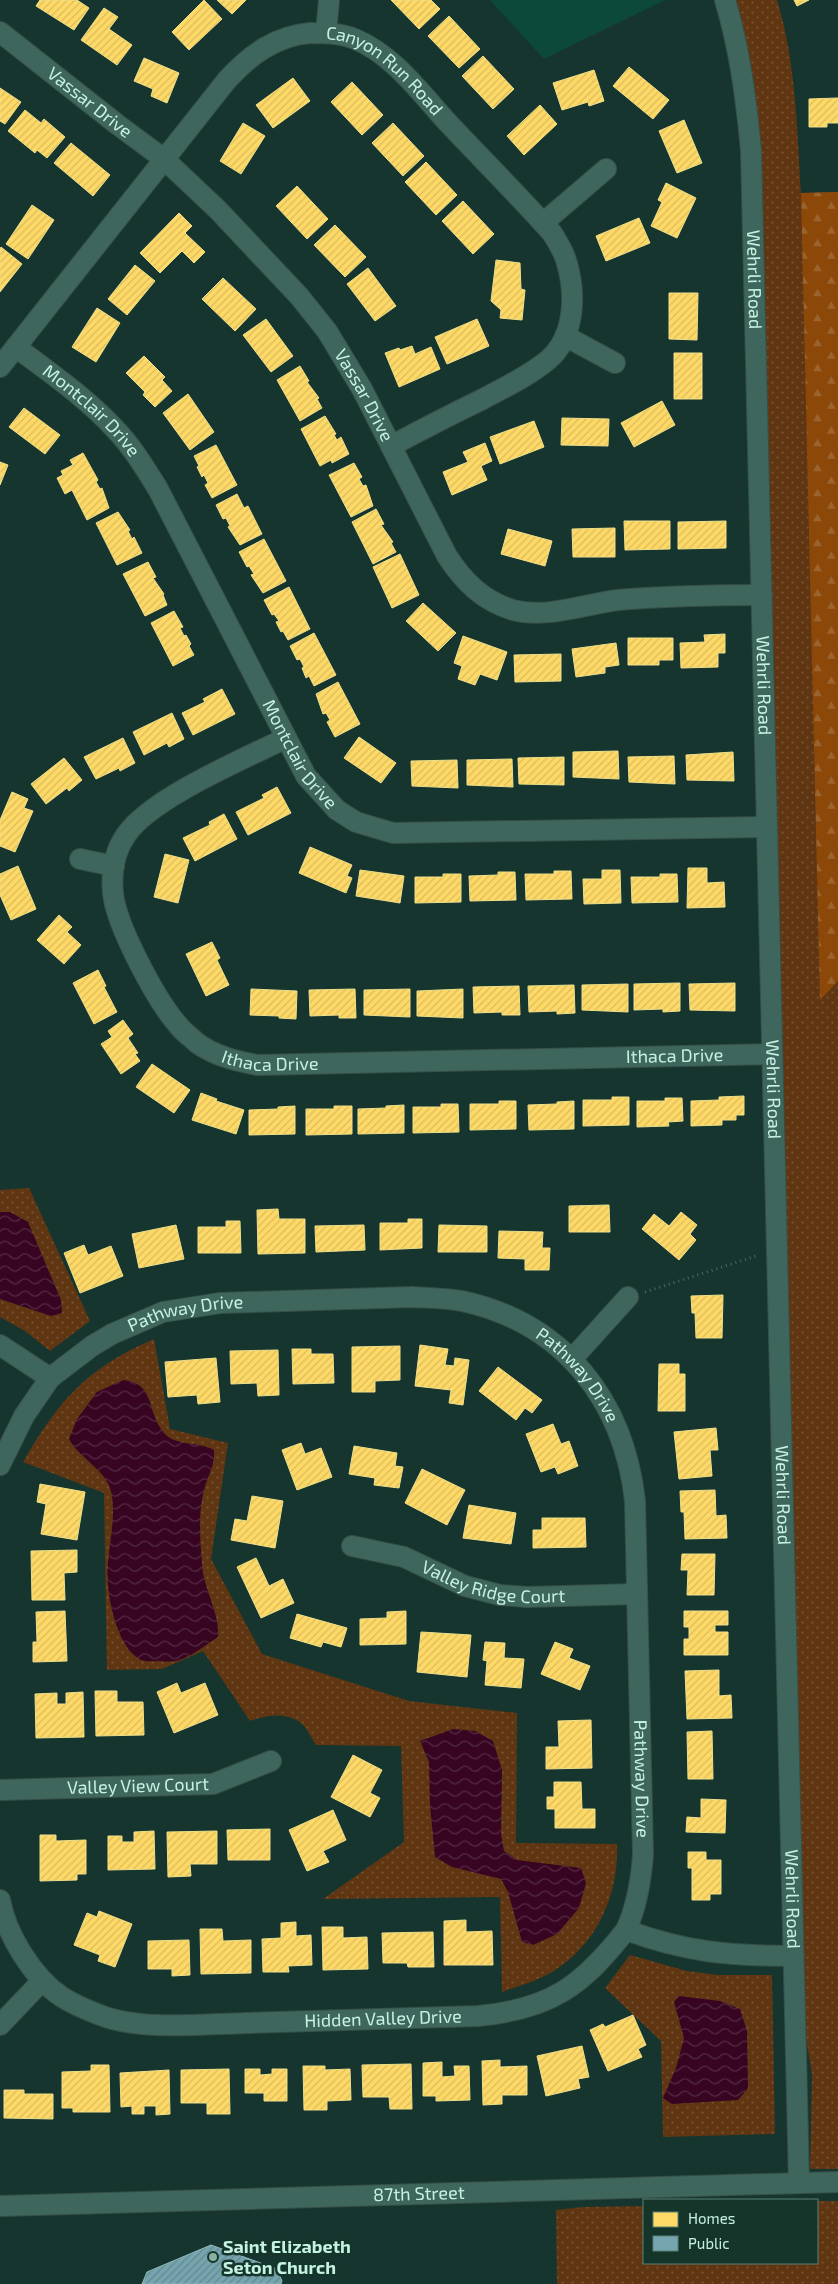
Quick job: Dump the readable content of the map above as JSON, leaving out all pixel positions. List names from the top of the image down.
{
  "streets": {
    "street": [
      "Canyon Run Road",
      "Vassar Drive",
      "Wehrli Road",
      "Montclair Drive",
      "Ithaca Drive",
      "Pathway Drive",
      "Valley Ridge Court",
      "Valley View Court",
      "Hidden Valley Drive",
      "87th Street"
    ]
  },
  "crossings": [
    ["Canyon Run Road", "Vassar Drive"],
    ["Canyon Run Road", "Montclair Drive"],
    ["Vassar Drive", "Wehrli Road"],
    ["Wehrli Road", "Montclair Drive"],
    ["Wehrli Road", "Ithaca Drive"],
    ["Wehrli Road", "87th Street"],
    ["Montclair Drive", "Ithaca Drive"],
    ["Pathway Drive", "Valley Ridge Court"],
    ["Pathway Drive", "Hidden Valley Drive"]
  ],
  "places": ["Saint Elizabeth Seton Church"],
  "legend": ["Homes", "Public"]
}
